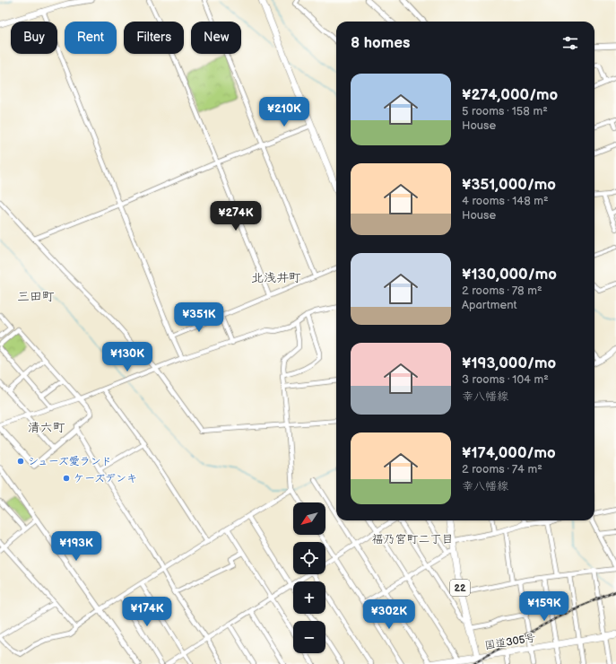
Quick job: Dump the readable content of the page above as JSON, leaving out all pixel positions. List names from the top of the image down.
{
  "streets": {
    "main road": ["22", "国道305号"]
  },
  "crossings": [
    ["22", "国道305号"]
  ],
  "districts": [
    "北浅井町",
    "三田町",
    "清六町",
    "福乃宮町二丁目"
  ],
  "places": ["シューズ愛ランド", "ケーズデンキ"],
  "north": "bottom left",
  "page": {
    "chip": [
      "Buy",
      "Rent",
      "Filters",
      "New"
    ],
    "heading": "8 homes",
    "list": [
      {
        "name": "¥274,000/mo",
        "note": "5 rooms · 158 m² · House"
      },
      {
        "name": "¥351,000/mo",
        "note": "4 rooms · 148 m² · House"
      },
      {
        "name": "¥130,000/mo",
        "note": "2 rooms · 78 m² · Apartment"
      },
      {
        "name": "¥193,000/mo",
        "note": "3 rooms · 104 m² · 幸八幡線"
      },
      {
        "name": "¥174,000/mo",
        "note": "2 rooms · 74 m² · 幸八幡線"
      }
    ],
    "price": [
      "¥210K",
      "¥274K",
      "¥351K",
      "¥130K",
      "¥193K",
      "¥159K",
      "¥174K",
      "¥302K"
    ],
    "map_buttons": ["+", "−"]
  }
}
